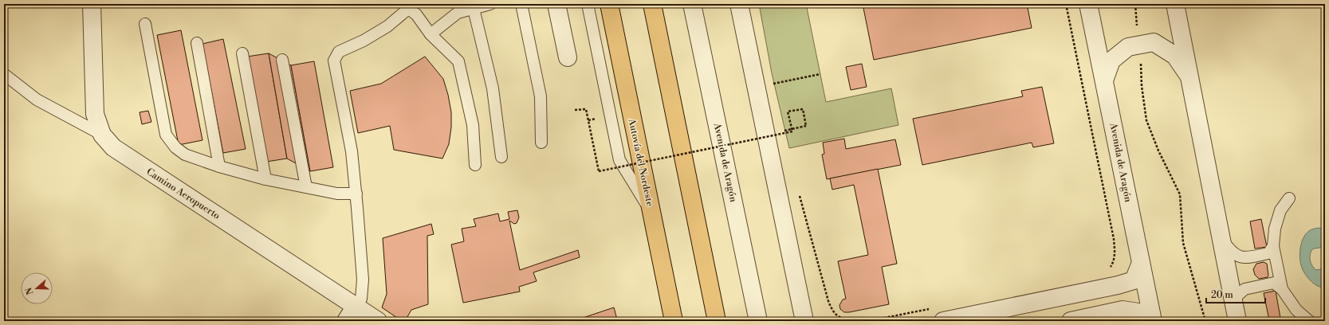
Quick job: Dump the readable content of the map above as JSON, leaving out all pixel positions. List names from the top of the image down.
{
  "streets": {
    "highway": ["Autovía del Nordeste"],
    "street": ["Avenida de Aragón", "Camino Aeropuerto"]
  },
  "scale_bar": "20 m",
  "north": "left"
}
